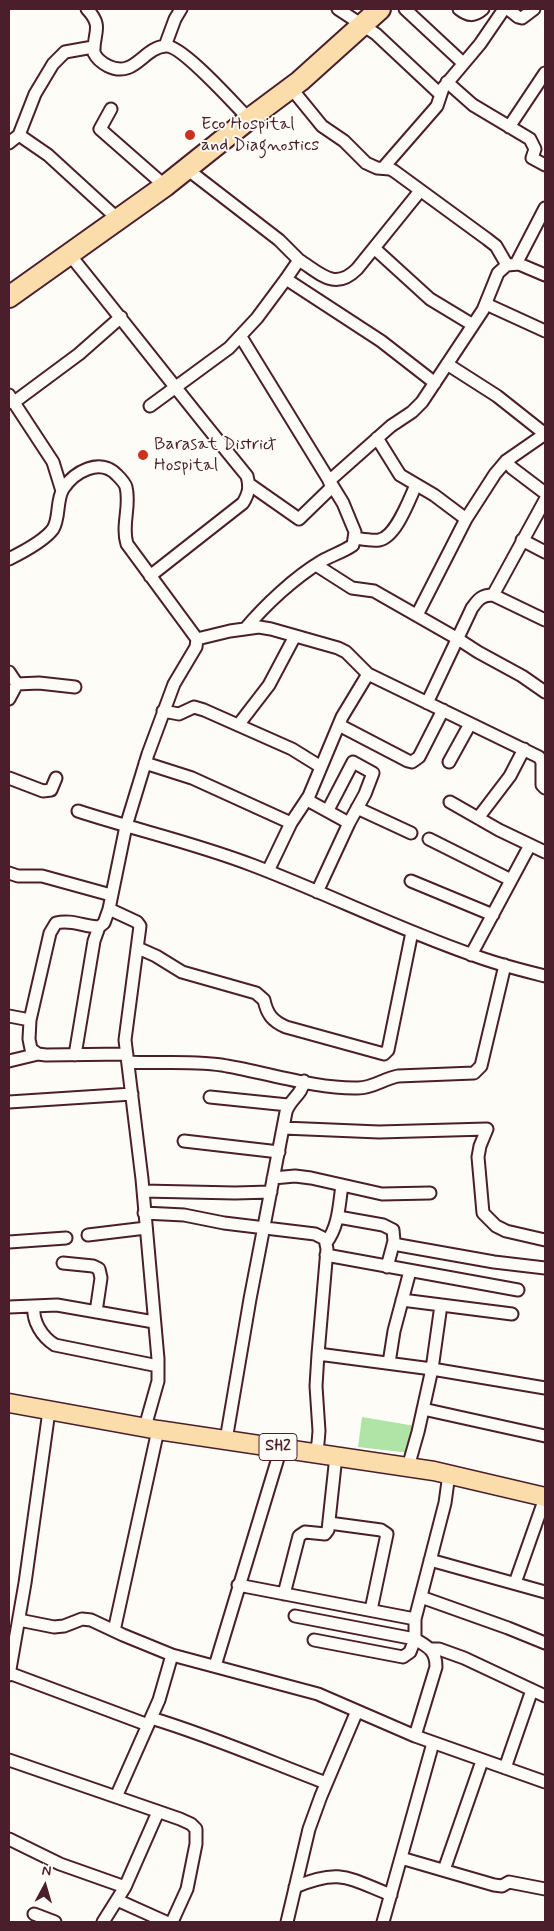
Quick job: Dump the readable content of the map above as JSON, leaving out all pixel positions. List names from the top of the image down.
{
  "streets": {
    "main road": ["SH2"]
  },
  "places": ["Eco Hospital and Diagnostics", "Barasat District Hospital"],
  "north": "top"
}
